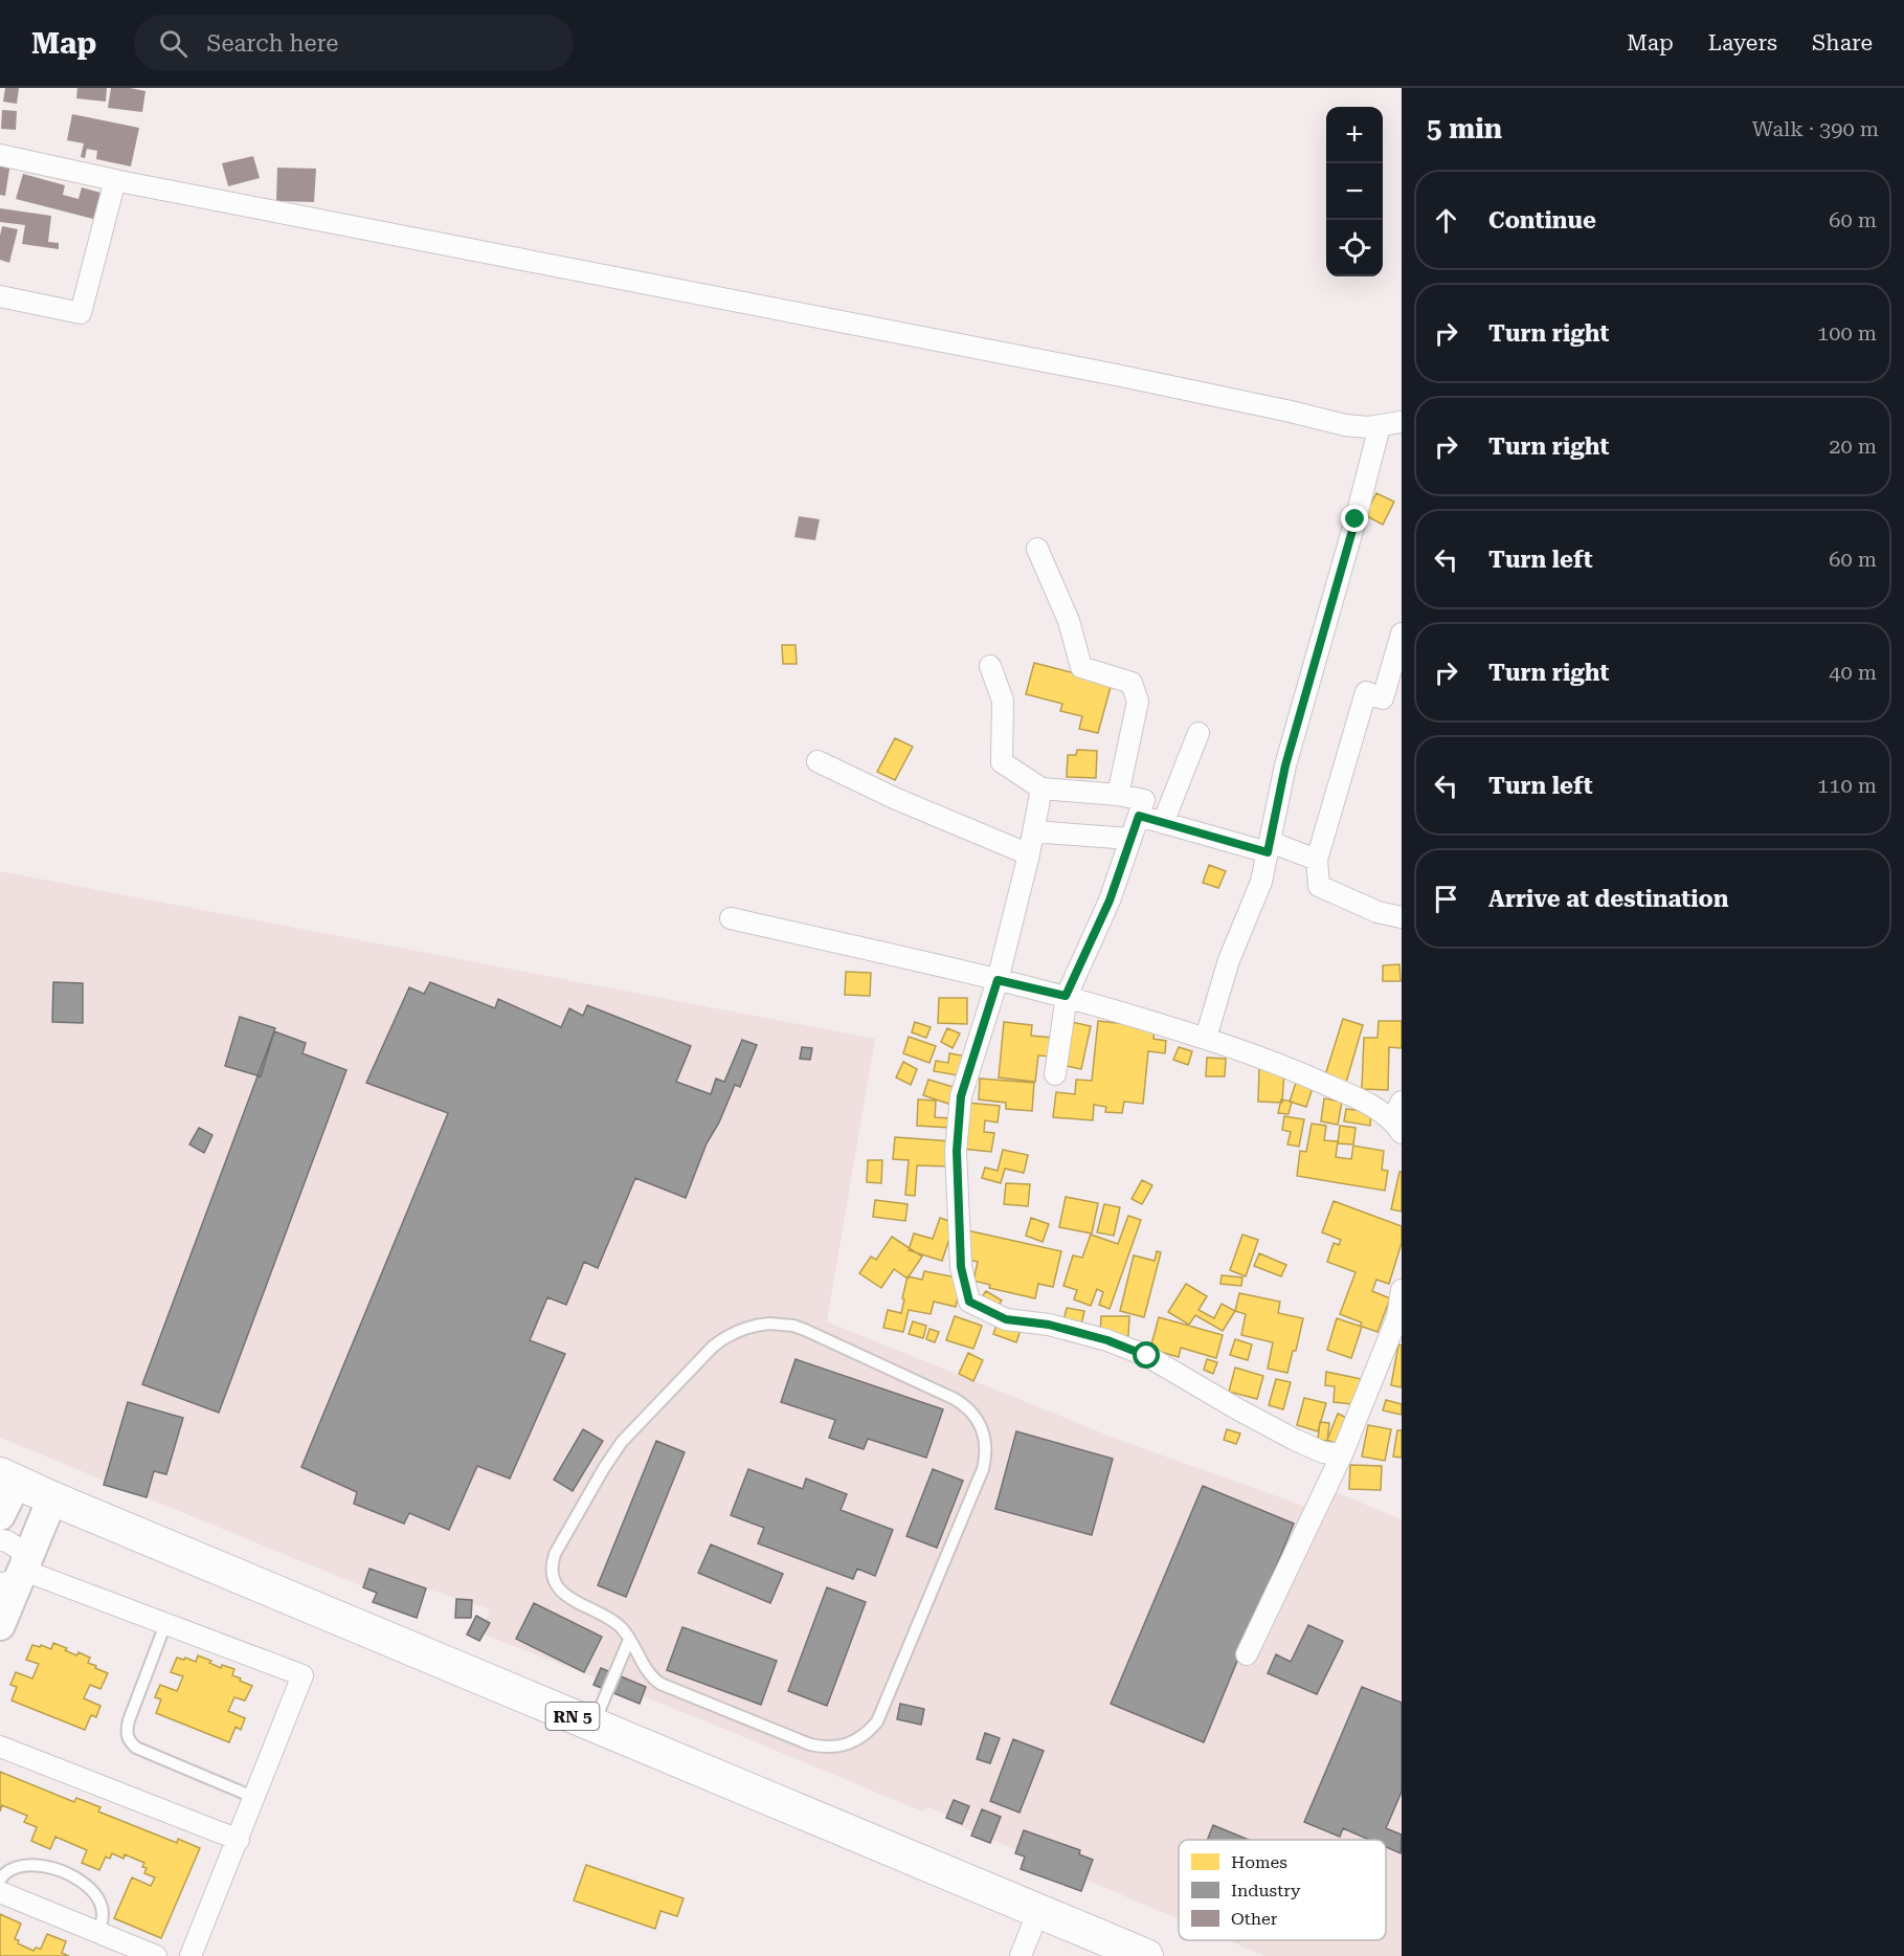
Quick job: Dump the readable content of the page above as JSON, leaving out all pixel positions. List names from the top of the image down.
{
  "streets": {
    "main road": ["RN 5"]
  },
  "legend": ["Homes", "Industry", "Other"],
  "page": {
    "header": "Map",
    "search": "Search here",
    "nav": ["Map", "Layers", "Share"],
    "heading": ["5 min", "Walk · 390 m"],
    "map_buttons": ["+", "−"],
    "list": [
      ["Continue", "60 m"],
      ["Turn right", "100 m"],
      ["Turn right", "20 m"],
      ["Turn left", "60 m"],
      ["Turn right", "40 m"],
      ["Turn left", "110 m"],
      "Arrive at destination"
    ]
  }
}
